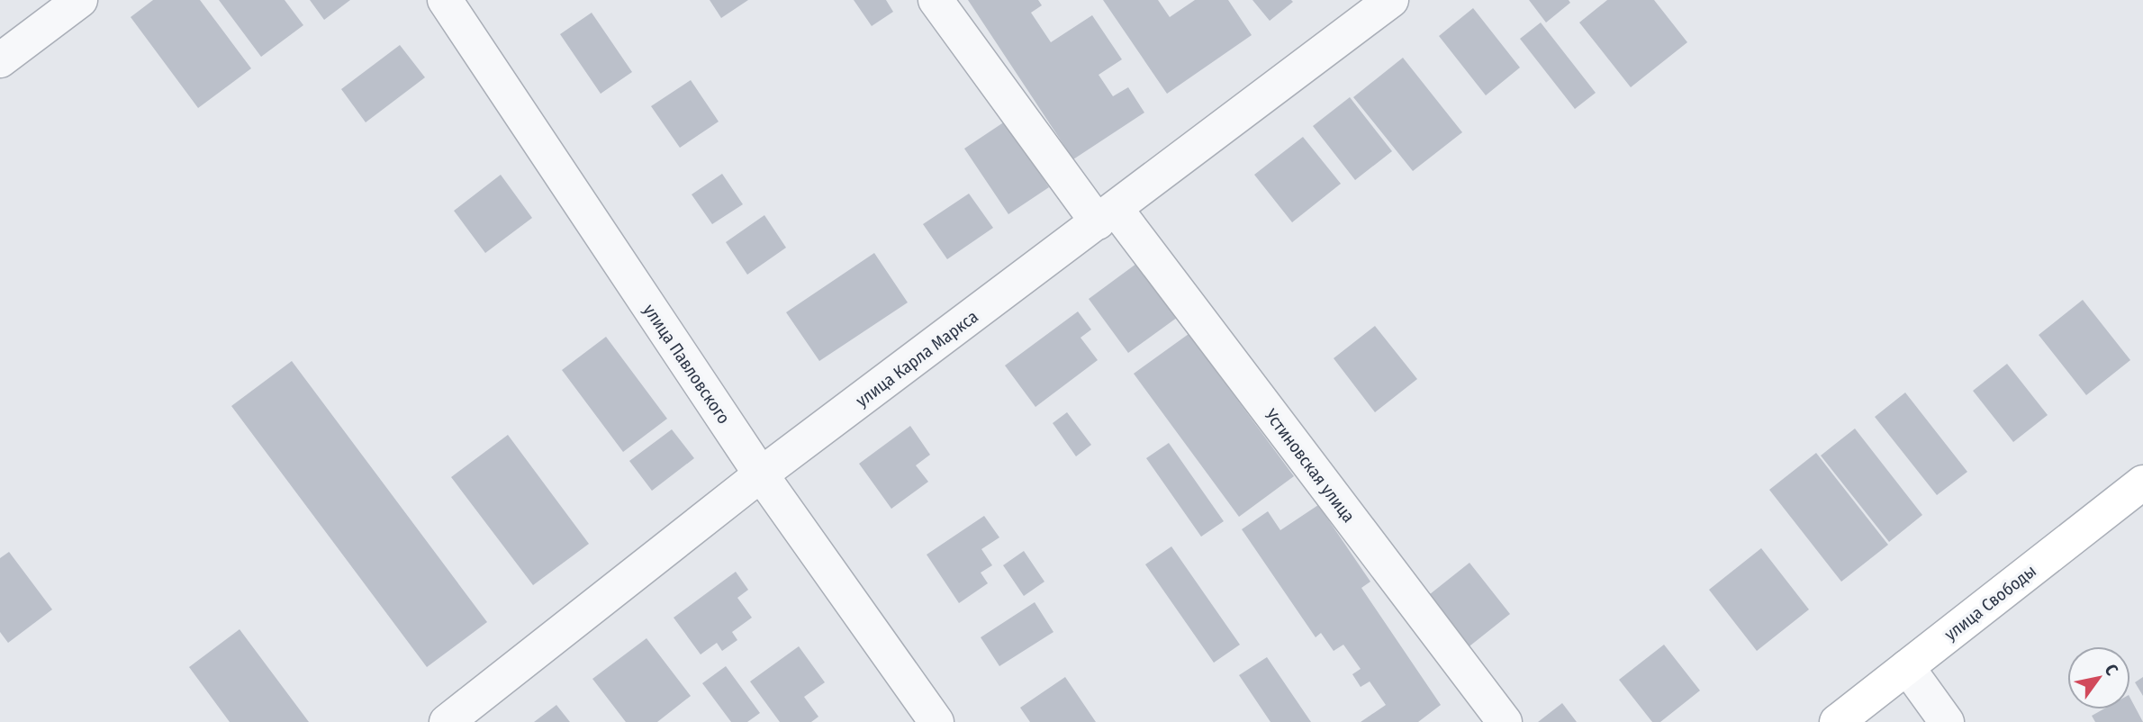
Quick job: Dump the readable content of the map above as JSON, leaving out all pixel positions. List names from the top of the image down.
{
  "streets": {
    "main road": ["улица Свободы"],
    "street": ["улица Карла Маркса", "улица Павловского", "Устиновская улица"]
  },
  "crossings": [
    ["улица Карла Маркса", "улица Павловского"],
    ["улица Карла Маркса", "Устиновская улица"]
  ],
  "north": "top right"
}
